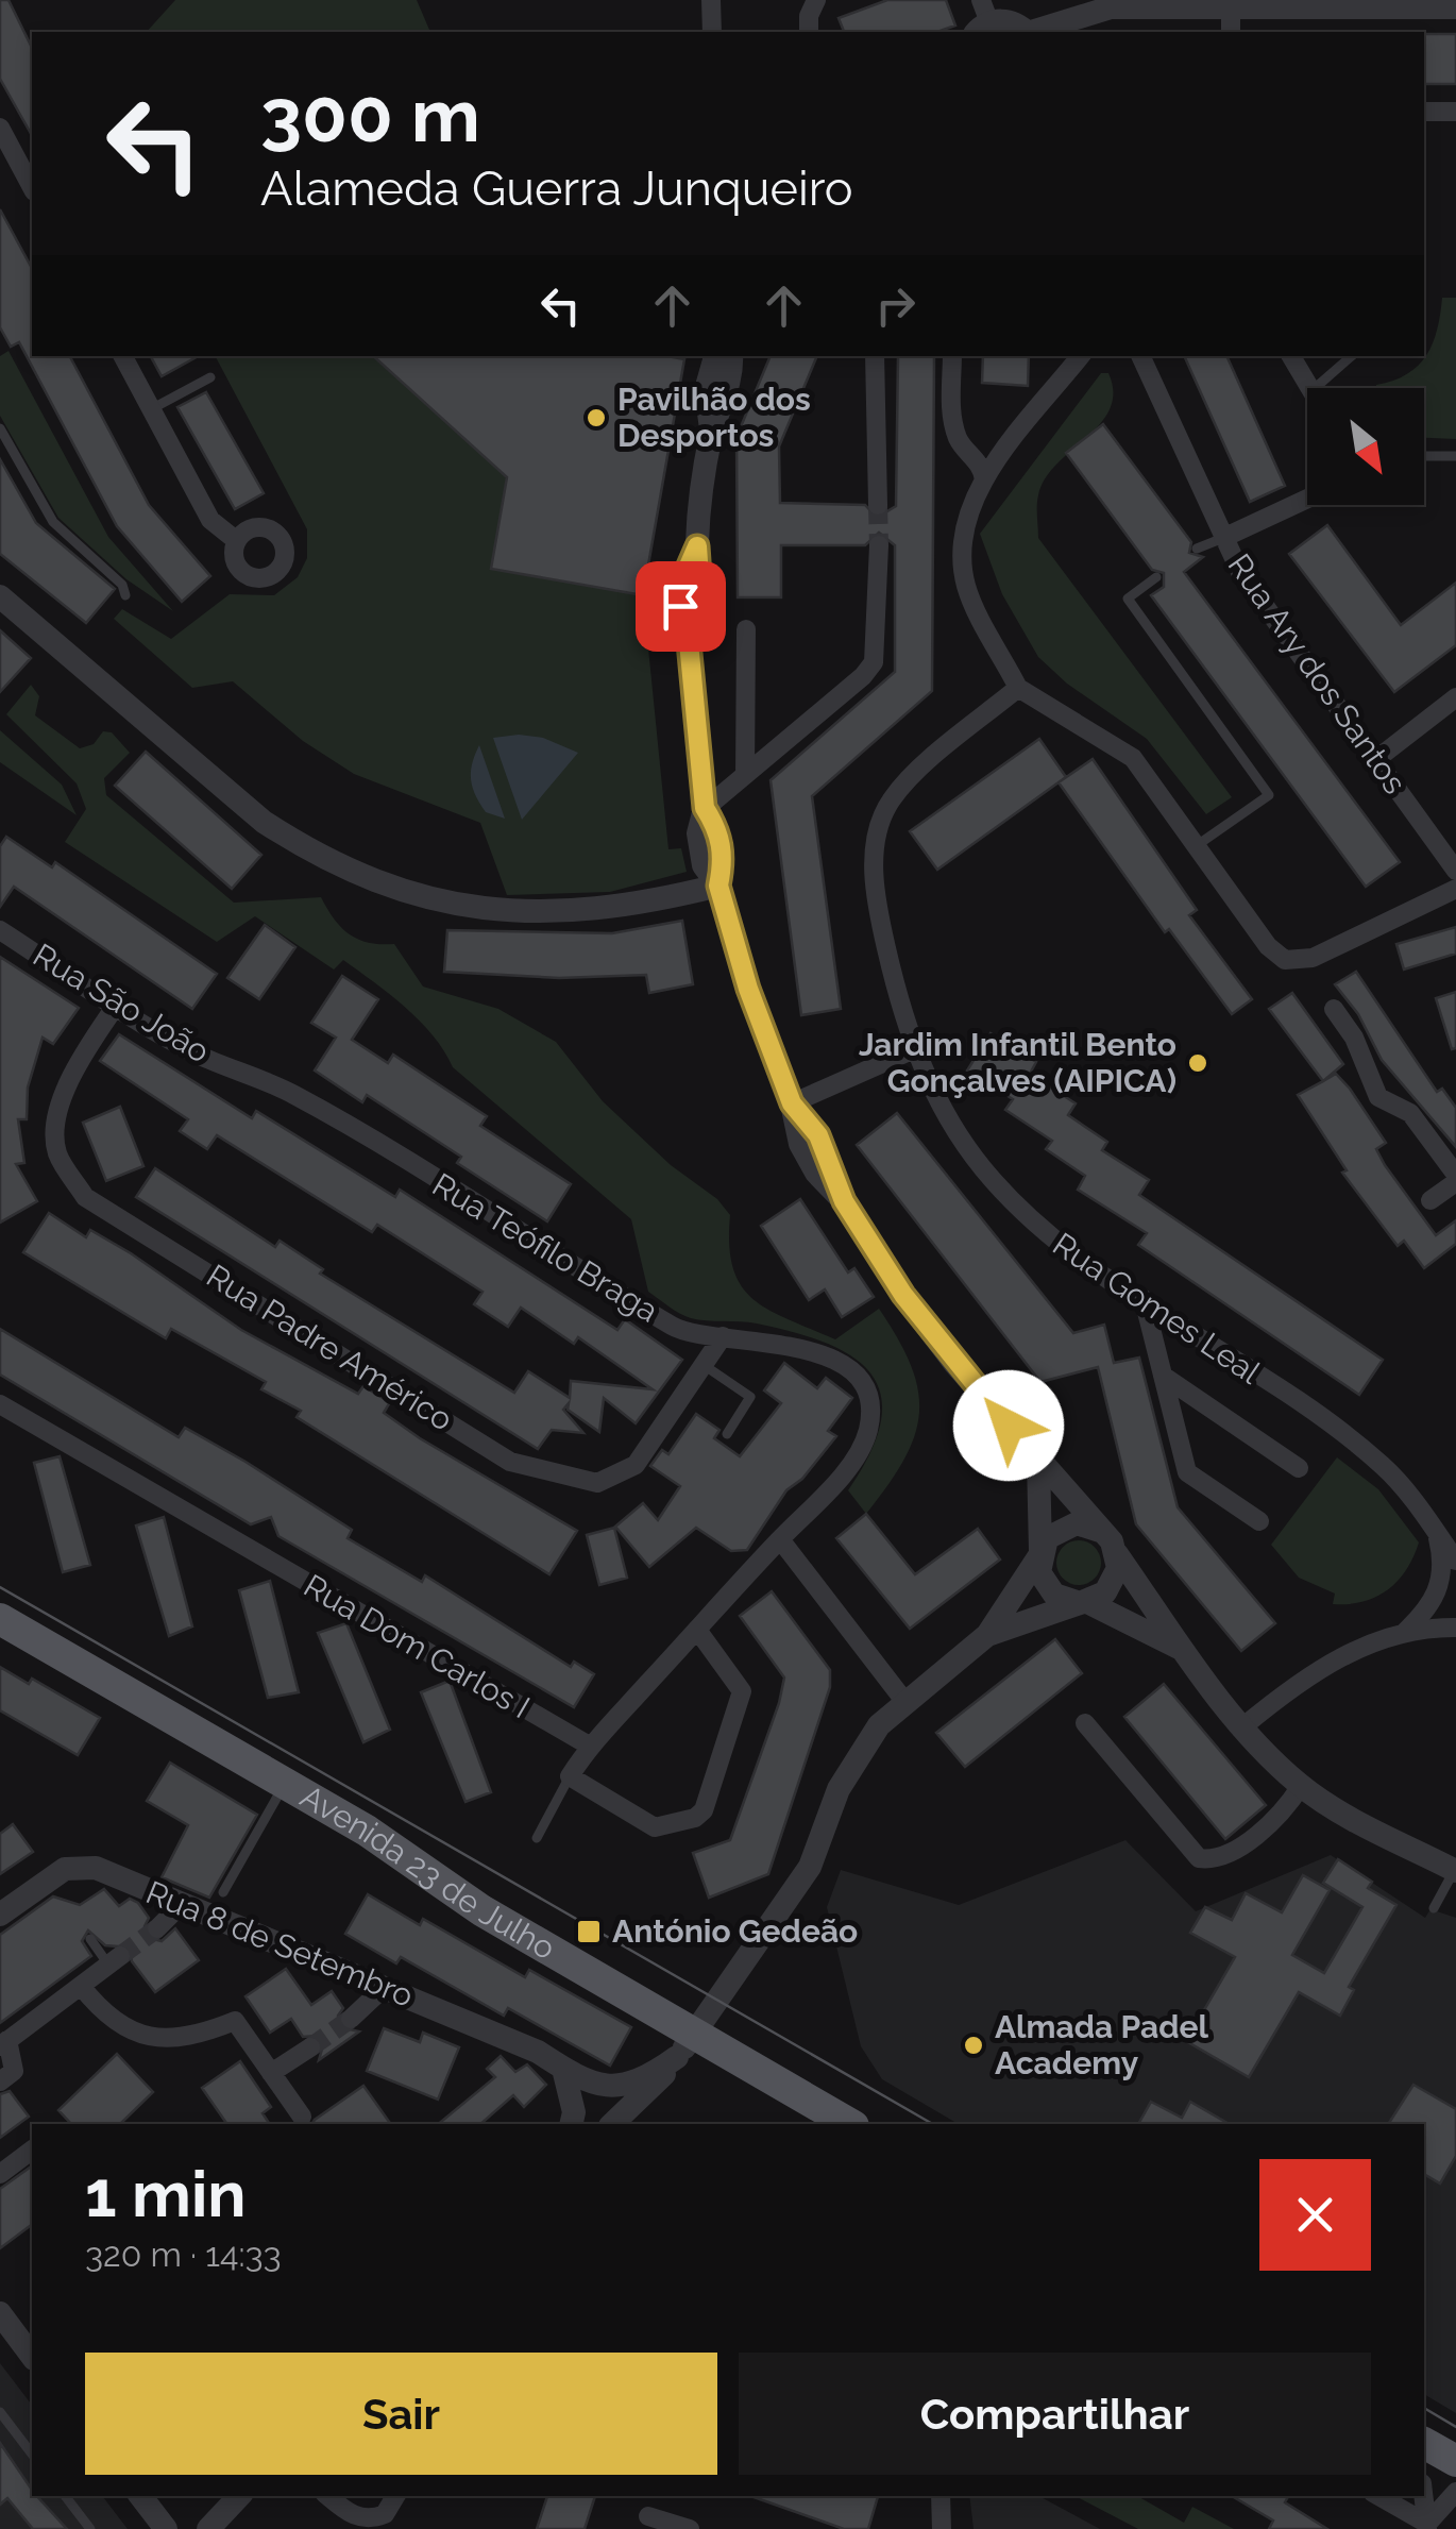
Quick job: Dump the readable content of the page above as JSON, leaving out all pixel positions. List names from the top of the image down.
{
  "streets": {
    "main road": ["Avenida 23 de Julho"],
    "street": [
      "Rua Ary dos Santos",
      "Rua São João",
      "Rua Teófilo Braga",
      "Rua Gomes Leal",
      "Rua Padre Américo",
      "Rua Dom Carlos I",
      "Rua 8 de Setembro"
    ]
  },
  "crossings": [
    ["Rua São João", "Rua Teófilo Braga"],
    ["Rua São João", "Rua Padre Américo"],
    ["Rua Teófilo Braga", "Rua Padre Américo"],
    ["Avenida 23 de Julho", "Rua 8 de Setembro"]
  ],
  "places": {
    "other": ["Pavilhão dos Desportos", "Jardim Infantil Bento Gonçalves (AIPICA)", "Almada Padel Academy"],
    "transit": ["António Gedeão"]
  },
  "north": "bottom right",
  "page": {
    "turn": ["300 m", "Alameda Guerra Junqueiro"],
    "heading": ["1 min", "320 m · 14:33"],
    "buttons": ["Sair", "Compartilhar"]
  }
}
